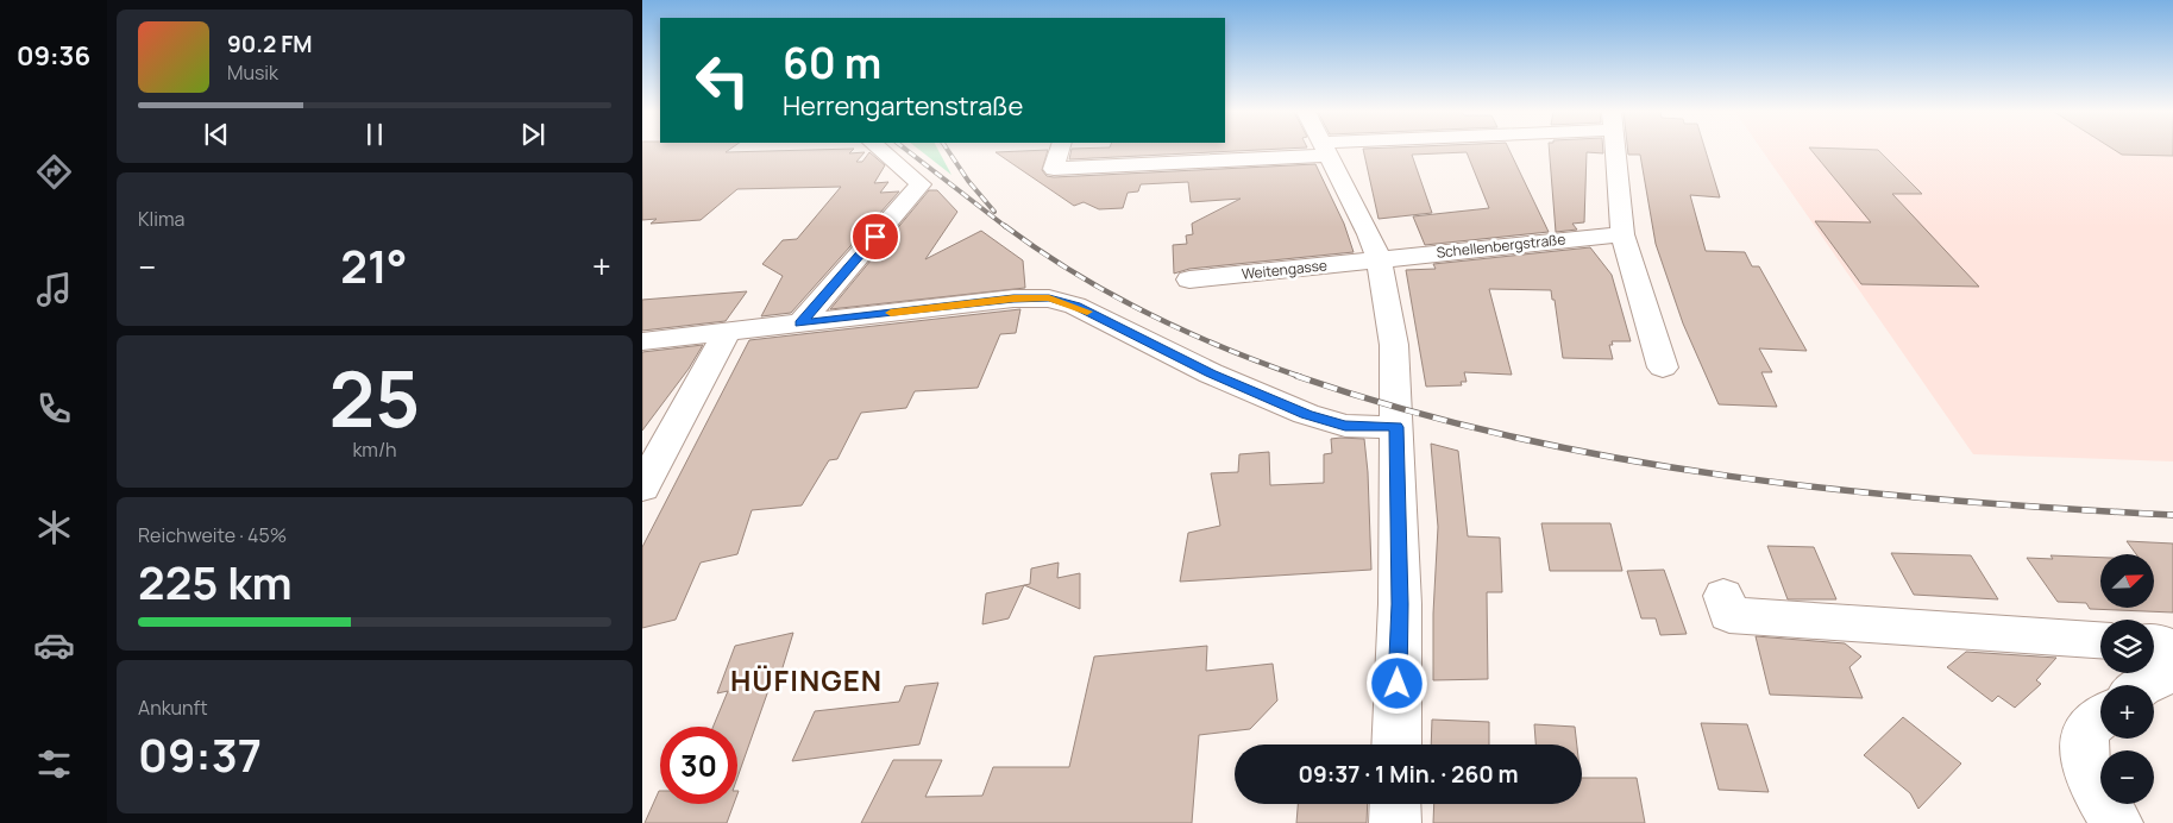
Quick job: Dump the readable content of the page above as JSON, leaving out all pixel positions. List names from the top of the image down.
{
  "streets": {
    "street": ["Schellenbergstraße", "Weitengasse"]
  },
  "crossings": [
    ["Schellenbergstraße", "Weitengasse"]
  ],
  "districts": ["HÜFINGEN"],
  "north": "top right",
  "page": {
    "tabs": "09:36",
    "turn": ["60 m", "Herrengartenstraße"],
    "song": ["90.2 FM", "Musik"],
    "tile": [
      "Klima",
      ["25", "km/h"],
      ["Reichweite · 45%", "225 km"],
      ["Ankunft", "09:37"]
    ],
    "heat": ["−", "21°", "+"],
    "map_buttons": ["+", "−"],
    "limit": "30",
    "trip": "09:37 · 1 Min. · 260 m"
  }
}
